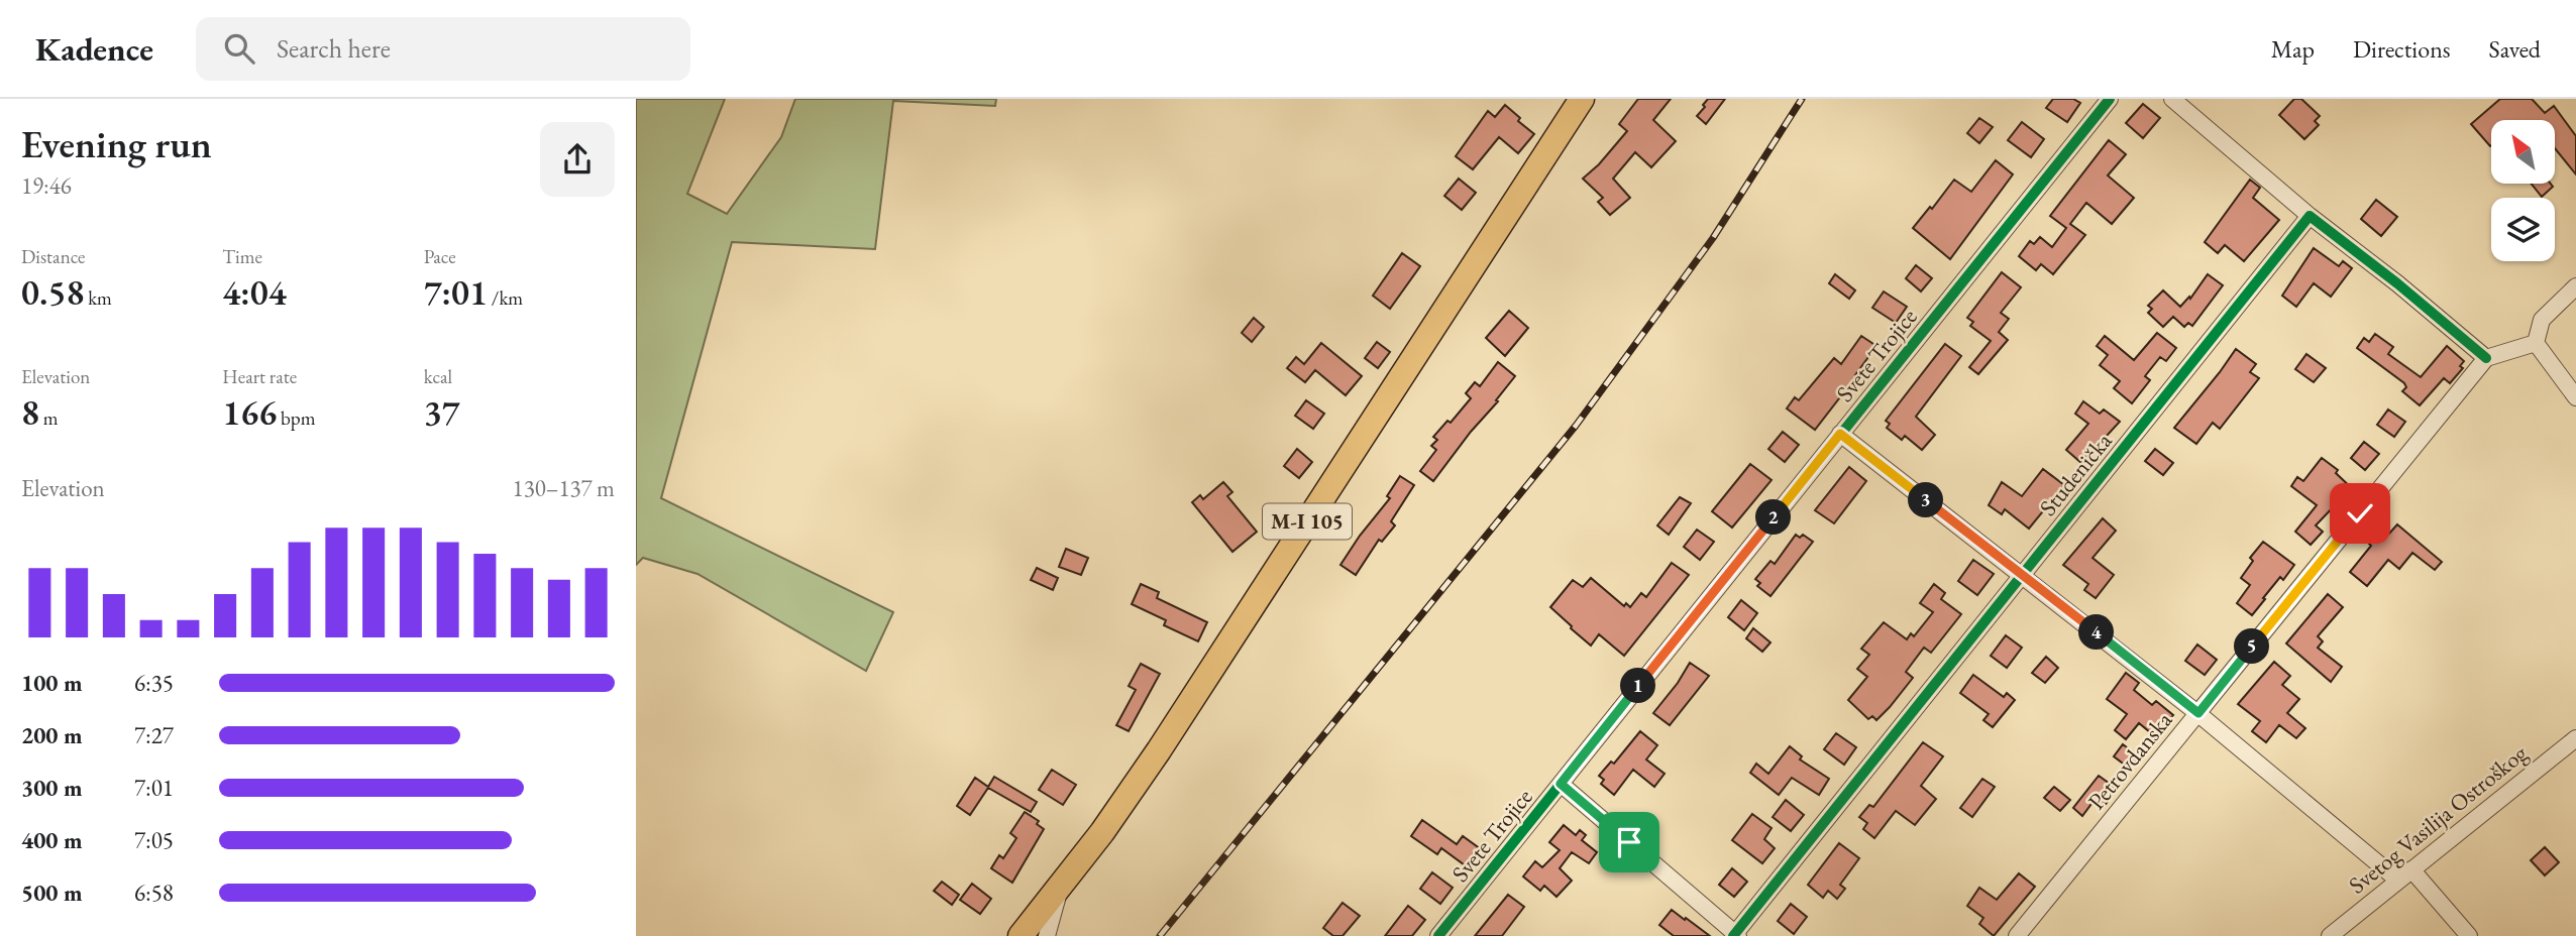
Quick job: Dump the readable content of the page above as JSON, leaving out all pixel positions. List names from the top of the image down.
{
  "streets": {
    "main road": ["M-I 105"],
    "street": [
      "Svete Trojice",
      "Studenička",
      "Petrovdanska",
      "Svetog Vasilija Ostroškog"
    ]
  },
  "north": "top left",
  "page": {
    "header": "Kadence",
    "search": "Search here",
    "nav": ["Map", "Directions", "Saved"],
    "heading": ["Evening run", "19:46"],
    "stats": [
      ["Distance", "0.58 km"],
      ["Time", "4:04"],
      ["Pace", "7:01 /km"],
      ["Elevation", "8 m"],
      ["Heart rate", "166 bpm"],
      ["kcal", "37"]
    ],
    "chart": ["Elevation", "130–137 m"],
    "pins": [
      "3",
      "2",
      "4",
      "5",
      "1"
    ],
    "list": [
      {
        "name": "100 m",
        "note": "6:35"
      },
      {
        "name": "200 m",
        "note": "7:27"
      },
      {
        "name": "300 m",
        "note": "7:01"
      },
      {
        "name": "400 m",
        "note": "7:05"
      },
      {
        "name": "500 m",
        "note": "6:58"
      }
    ]
  }
}
